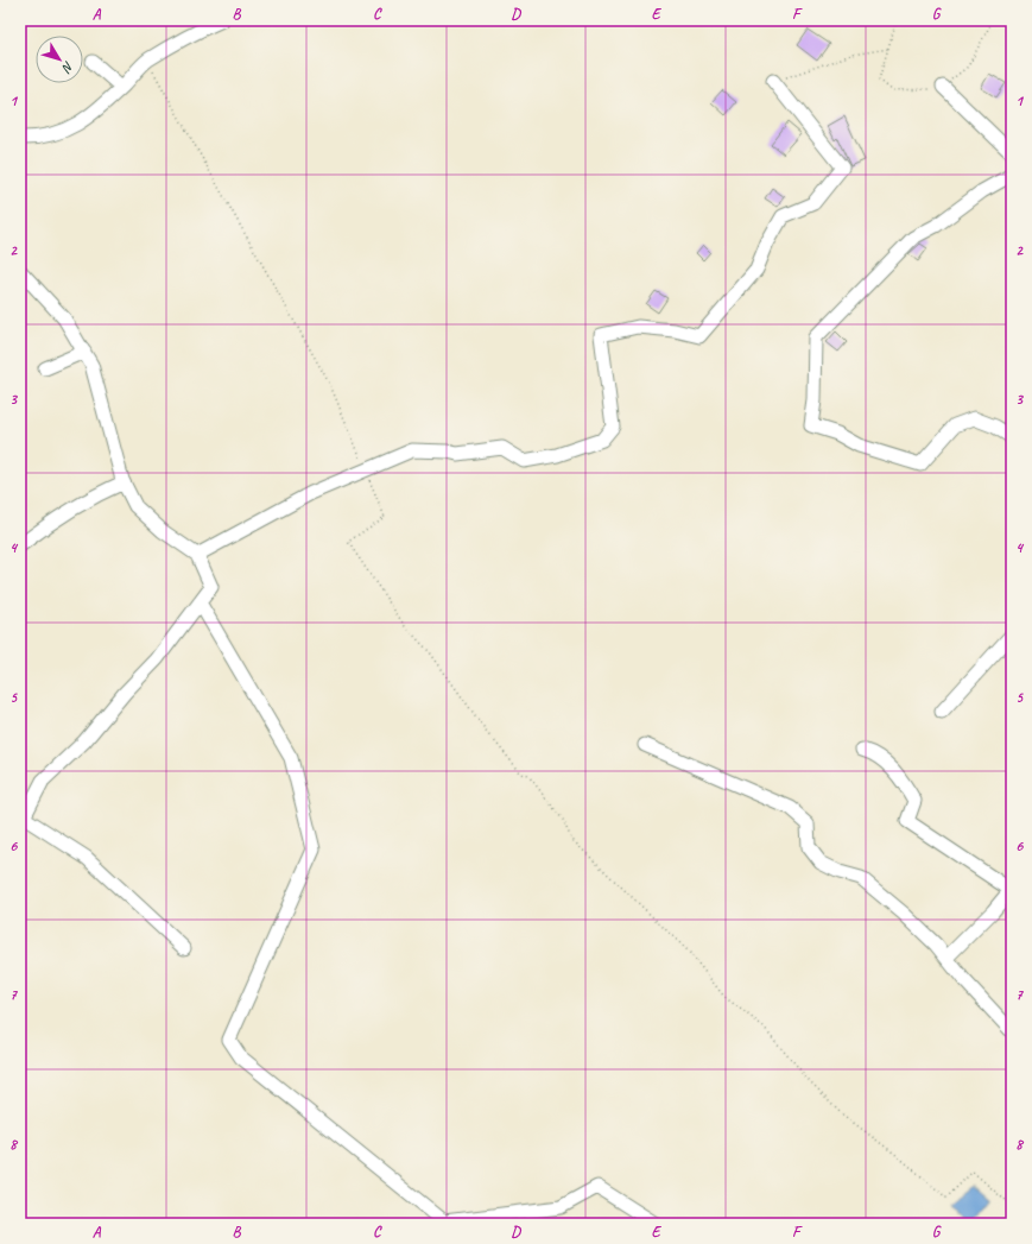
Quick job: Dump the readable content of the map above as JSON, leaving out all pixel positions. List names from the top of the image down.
{
  "north": "bottom right",
  "grid": {
    "columns": [
      "A",
      "B",
      "C",
      "D",
      "E",
      "F",
      "G"
    ],
    "rows": [
      "1",
      "2",
      "3",
      "4",
      "5",
      "6",
      "7",
      "8"
    ]
  }
}
